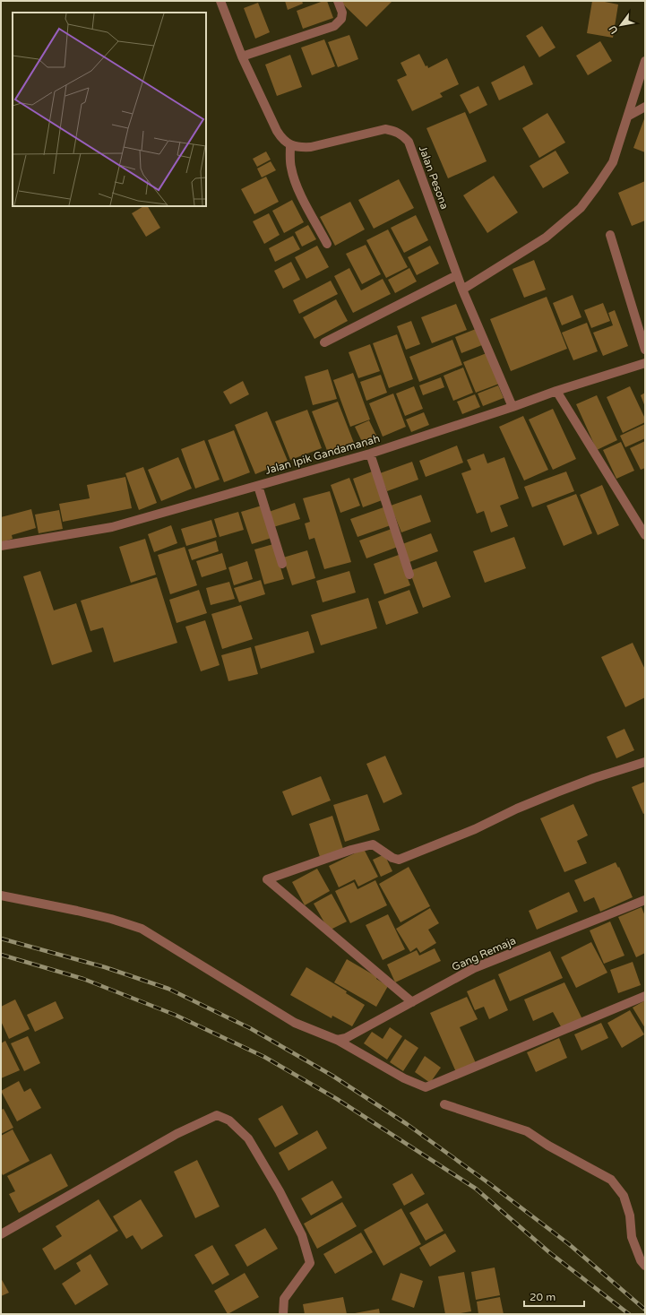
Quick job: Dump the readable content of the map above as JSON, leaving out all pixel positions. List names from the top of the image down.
{
  "streets": {
    "street": ["Jalan Pesona", "Jalan Ipik Gandamanah", "Gang Remaja"]
  },
  "crossings": [
    ["Jalan Pesona", "Jalan Ipik Gandamanah"]
  ],
  "scale_bar": "20 m",
  "north": "bottom left"
}
